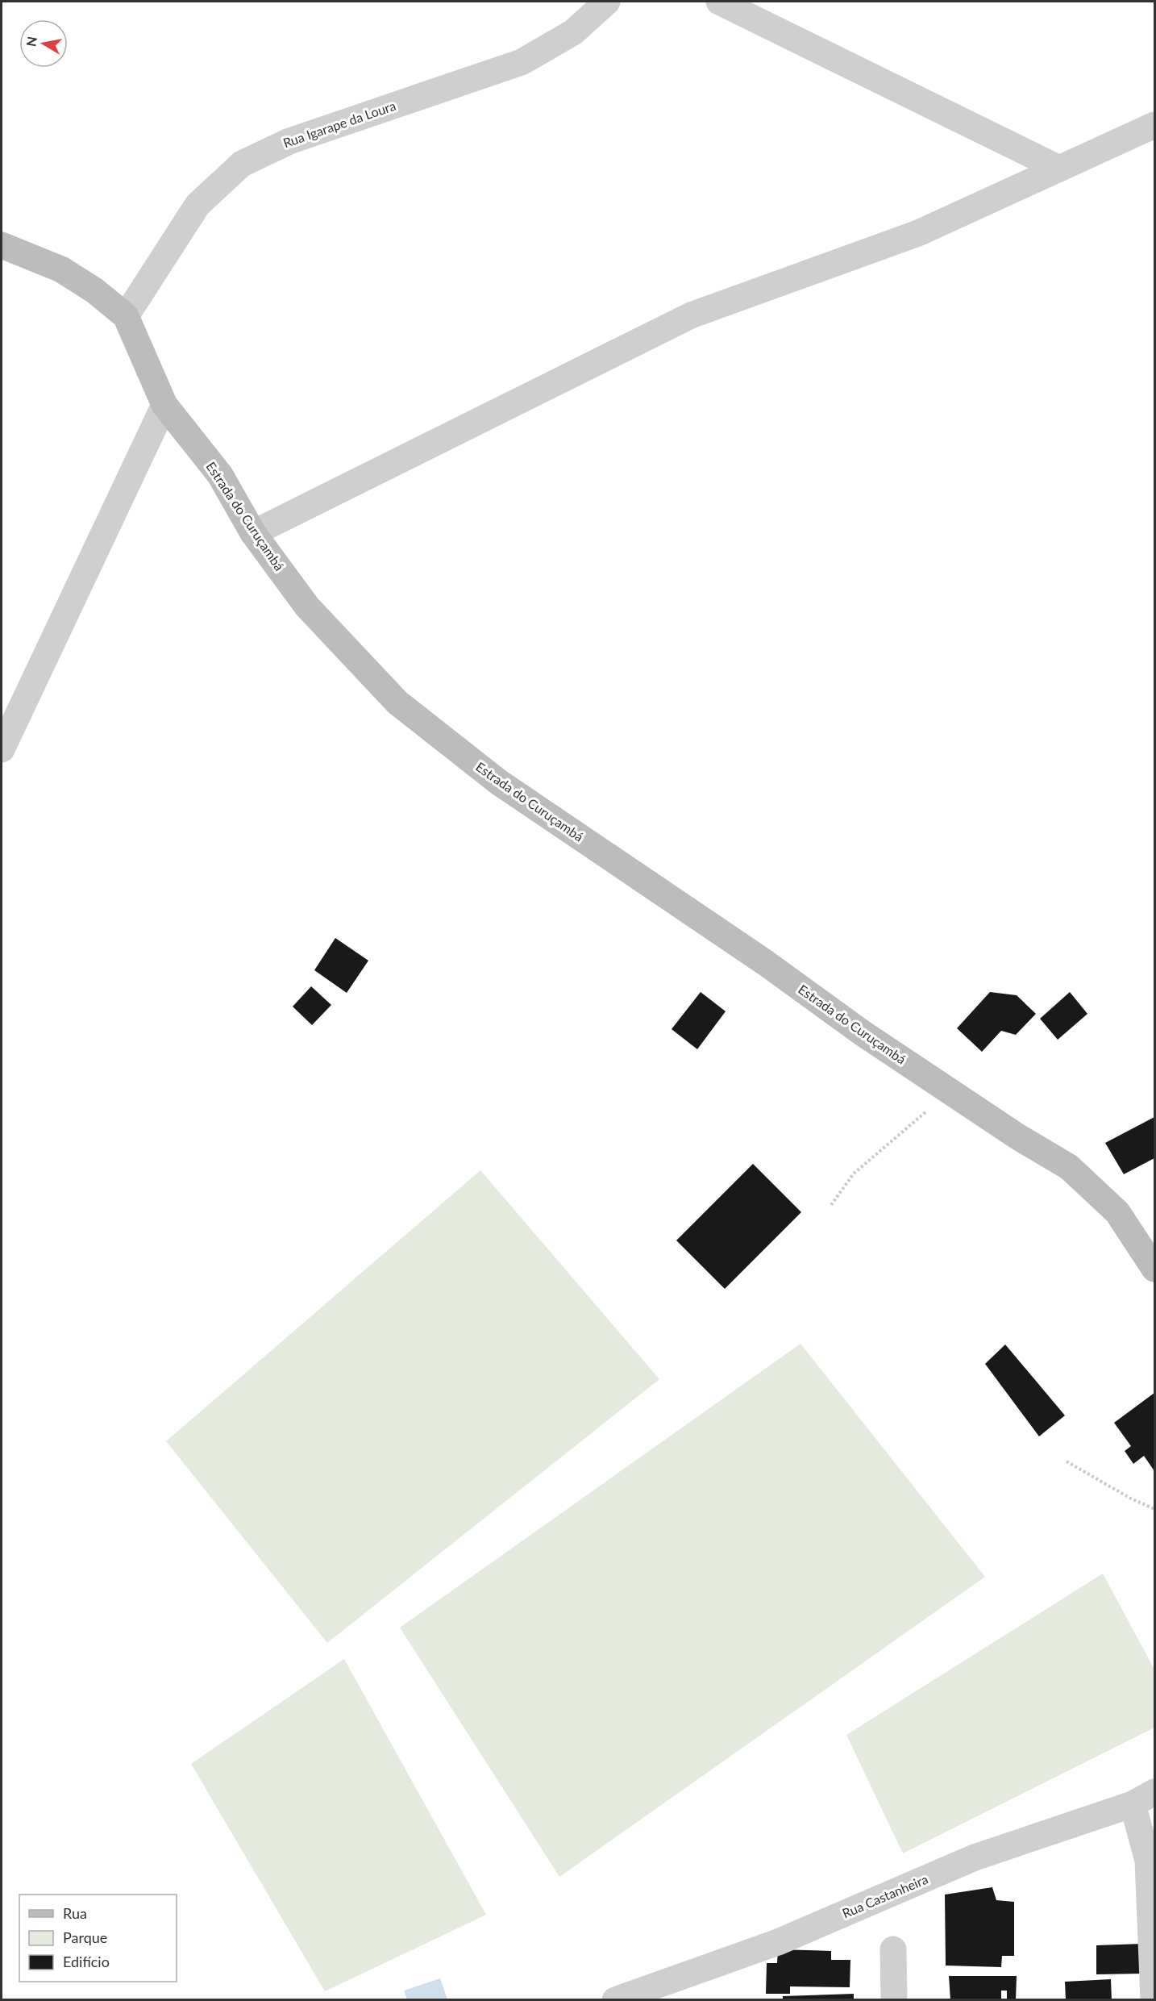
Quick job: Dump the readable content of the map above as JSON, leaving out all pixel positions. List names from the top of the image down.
{
  "streets": {
    "street": ["Rua Igarape da Loura", "Estrada do Curuçambá", "Rua Castanheira"]
  },
  "crossings": [
    ["Rua Igarape da Loura", "Estrada do Curuçambá"]
  ],
  "legend": ["Rua", "Parque", "Edifício"],
  "north": "left"
}
